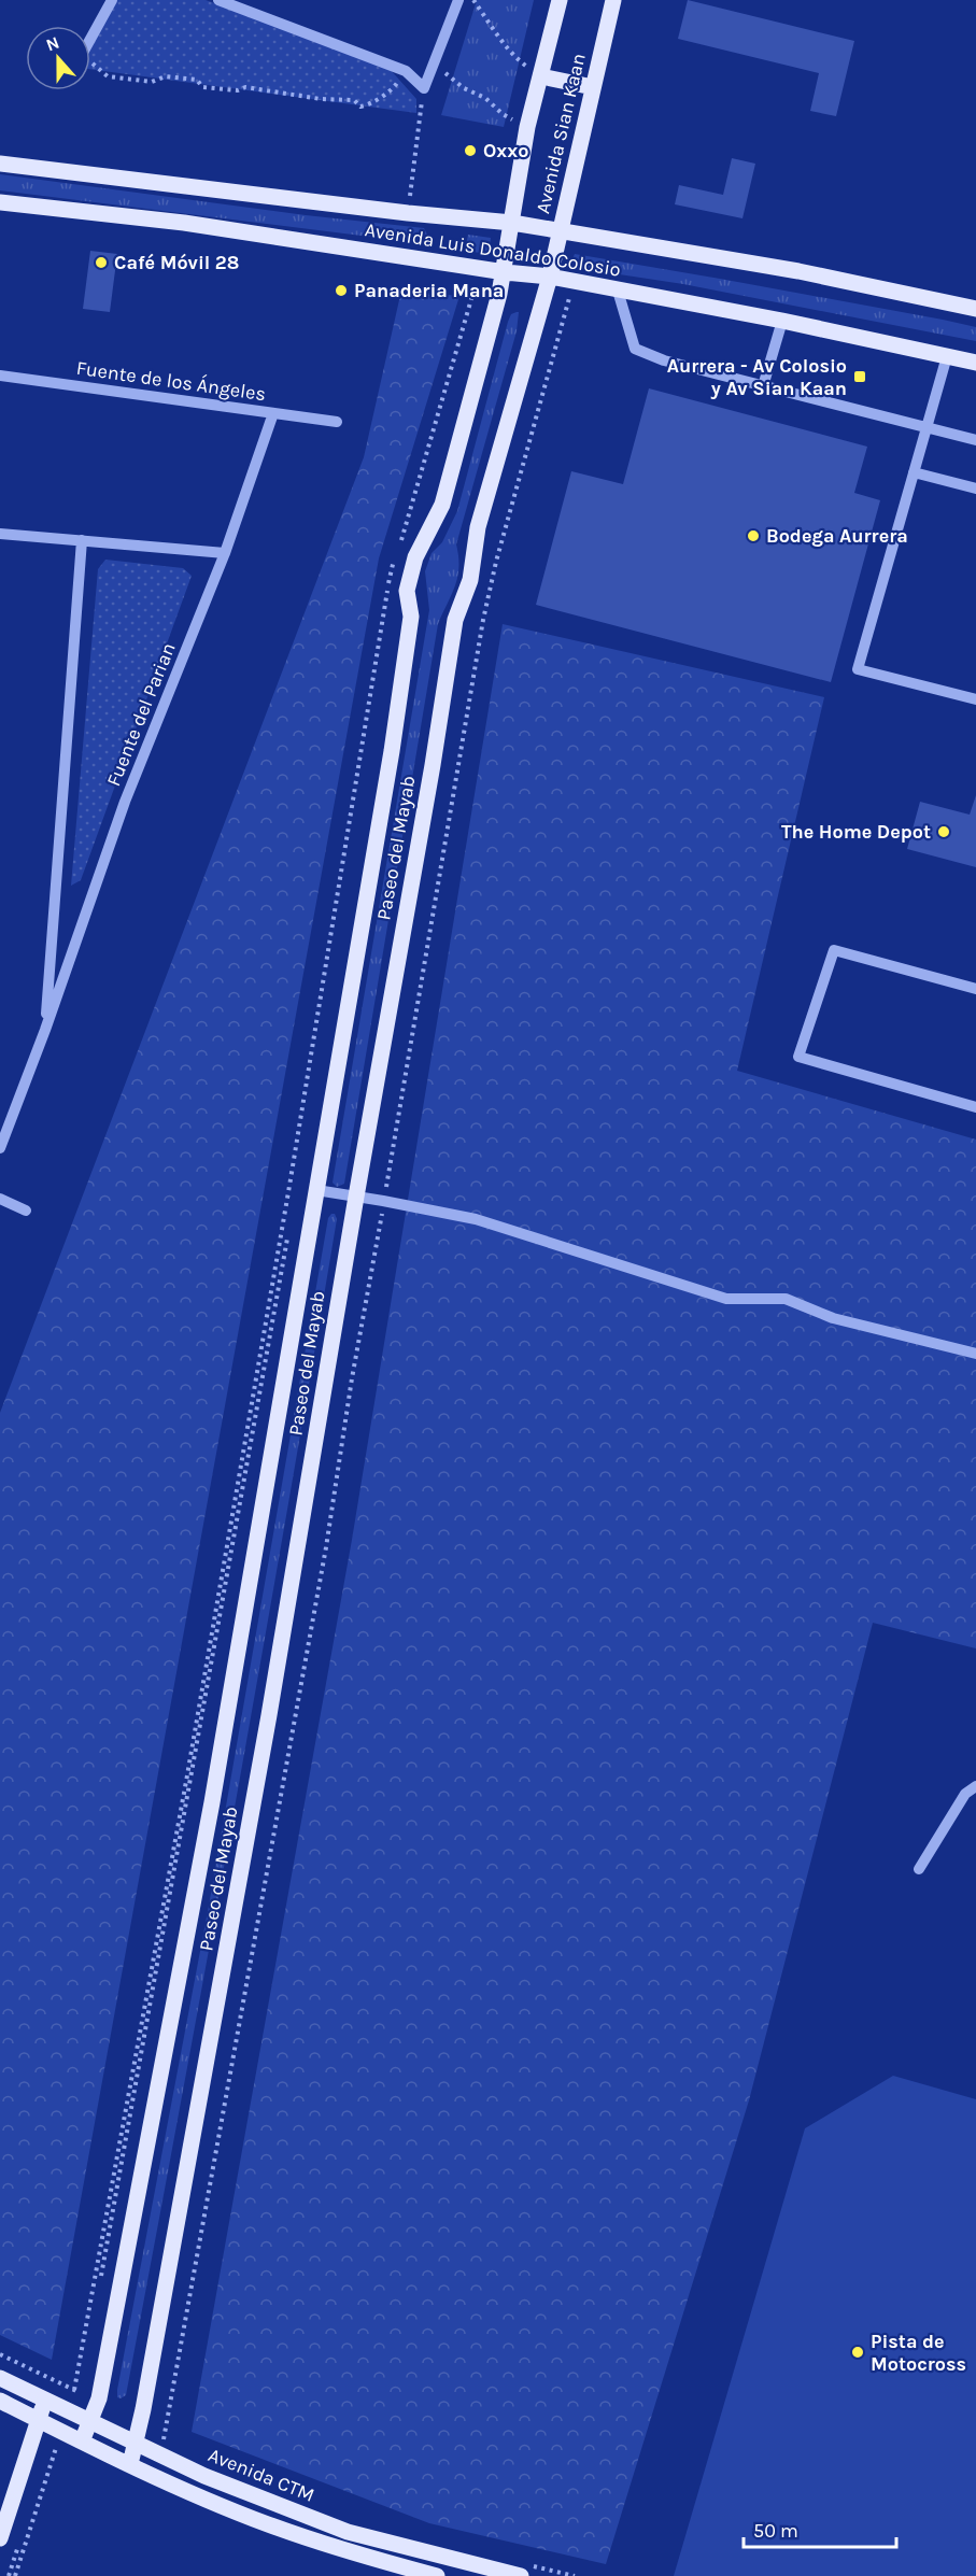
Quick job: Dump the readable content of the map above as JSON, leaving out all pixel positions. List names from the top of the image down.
{
  "streets": {
    "main road": [
      "Avenida Sian Kaan",
      "Avenida Luis Donaldo Colosio",
      "Paseo del Mayab",
      "Avenida CTM"
    ],
    "street": ["Fuente de los Ángeles", "Fuente del Parian"]
  },
  "crossings": [
    ["Avenida Sian Kaan", "Avenida Luis Donaldo Colosio"],
    ["Avenida Sian Kaan", "Paseo del Mayab"],
    ["Avenida Luis Donaldo Colosio", "Paseo del Mayab"],
    ["Fuente de los Ángeles", "Fuente del Parian"],
    ["Paseo del Mayab", "Avenida CTM"]
  ],
  "places": {
    "other": [
      "Oxxo",
      "Café Móvil 28",
      "Panaderia Mana",
      "Bodega Aurrera",
      "The Home Depot",
      "Pista de Motocross"
    ],
    "transit": ["Aurrera - Av Colosio y Av Sian Kaan"]
  },
  "scale_bar": "50 m",
  "north": "top"
}
